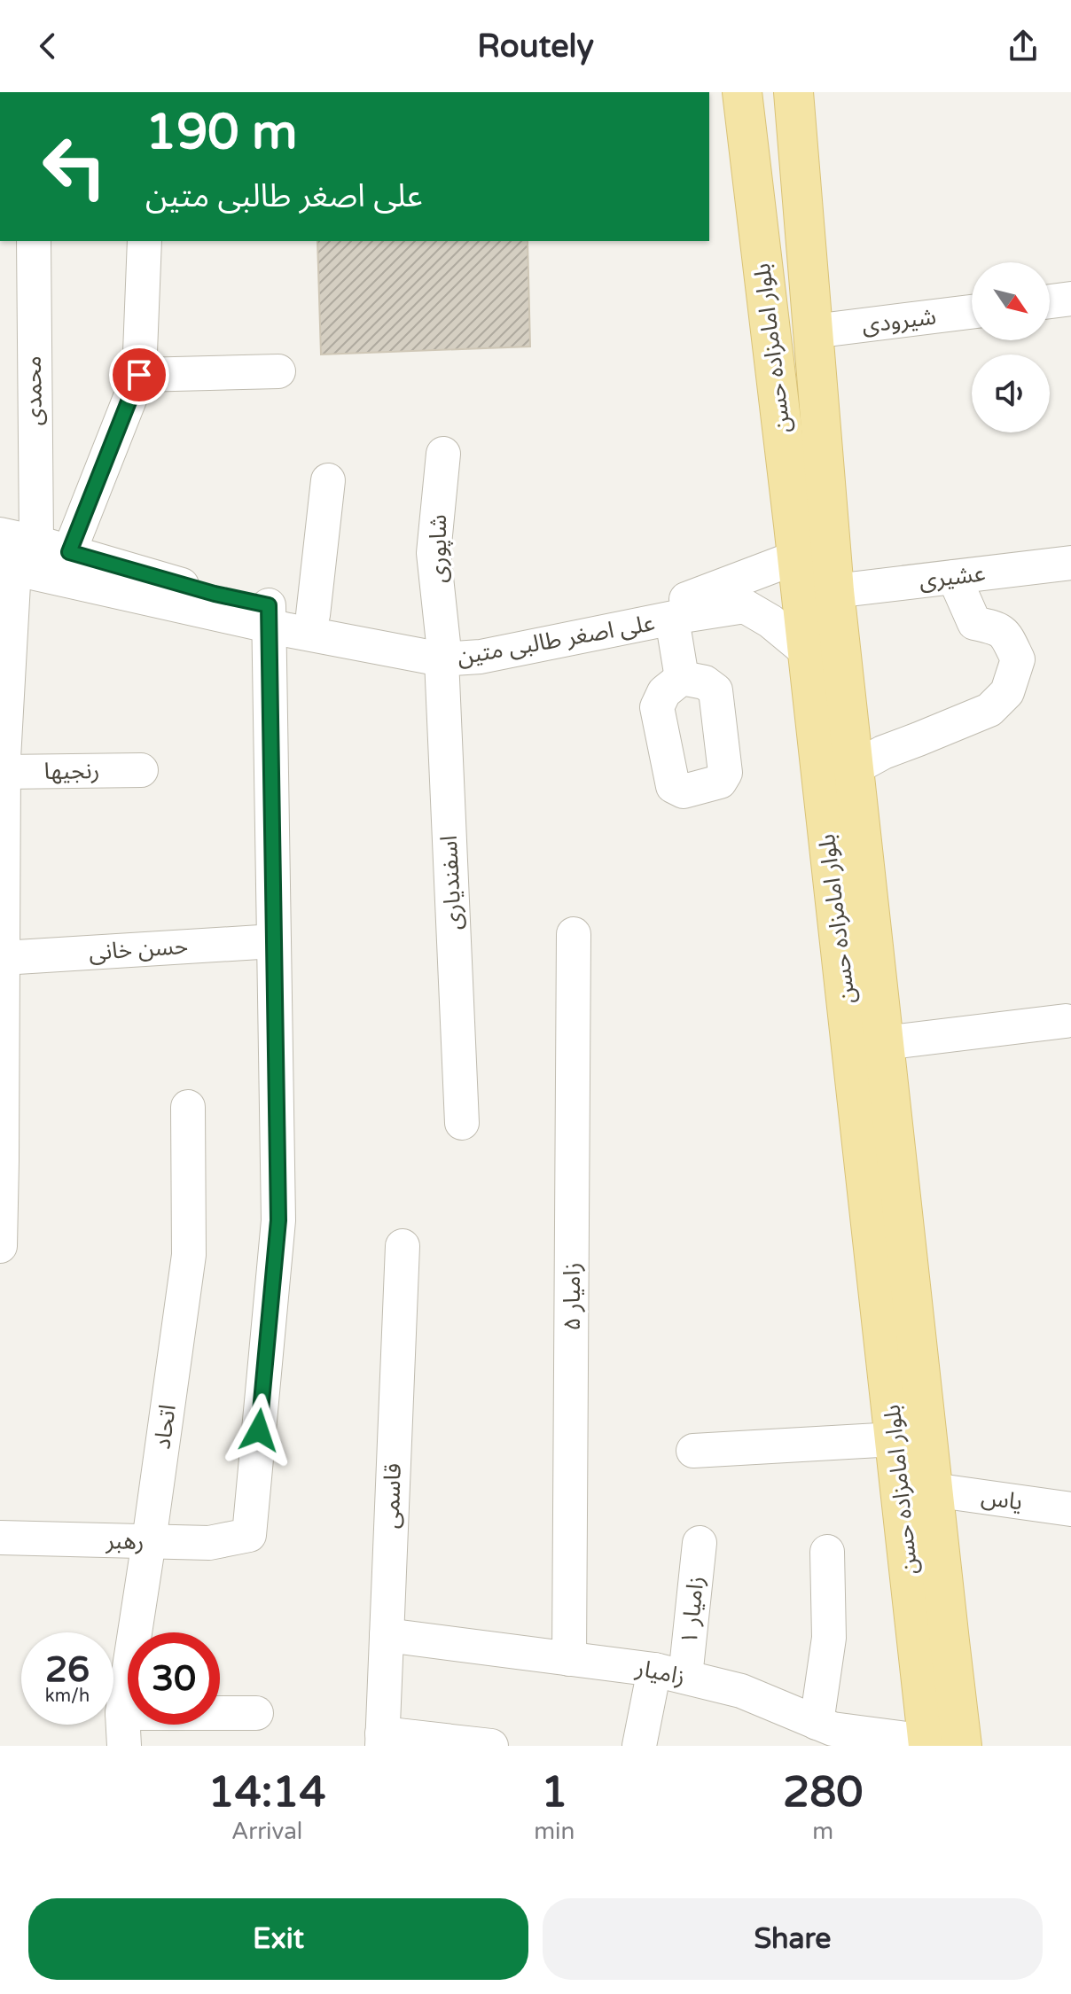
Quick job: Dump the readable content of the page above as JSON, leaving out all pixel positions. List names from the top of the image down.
{
  "streets": {
    "main road": ["بلوار امامزاده حسن"],
    "street": [
      "شیرودی",
      "محمدی",
      "شاپوری",
      "عشیری",
      "علی اصغر طالبی متین",
      "رنجیها",
      "اسفندیاری",
      "حسن خانی",
      "زامیار ۵",
      "اتحاد",
      "قاسمی",
      "یاس",
      "رهبر",
      "زامیار ۱",
      "زامیار"
    ]
  },
  "crossings": [
    ["شیرودی", "بلوار امامزاده حسن"],
    ["بلوار امامزاده حسن", "عشیری"],
    ["بلوار امامزاده حسن", "علی اصغر طالبی متین"],
    ["بلوار امامزاده حسن", "یاس"],
    ["بلوار امامزاده حسن", "زامیار"],
    ["محمدی", "علی اصغر طالبی متین"],
    ["شاپوری", "علی اصغر طالبی متین"],
    ["شاپوری", "اسفندیاری"],
    ["علی اصغر طالبی متین", "اسفندیاری"],
    ["حسن خانی", "رهبر"],
    ["زامیار ۵", "زامیار"],
    ["اتحاد", "رهبر"],
    ["قاسمی", "زامیار"],
    ["زامیار ۱", "زامیار"]
  ],
  "north": "bottom right",
  "page": {
    "header": "Routely",
    "turn": ["190 m", "علی اصغر طالبی متین"],
    "speed": "26 km/h",
    "limit": "30",
    "eta": [
      "14:14",
      "Arrival",
      "1",
      "min",
      "280",
      "m"
    ],
    "buttons": ["Exit", "Share"]
  }
}
